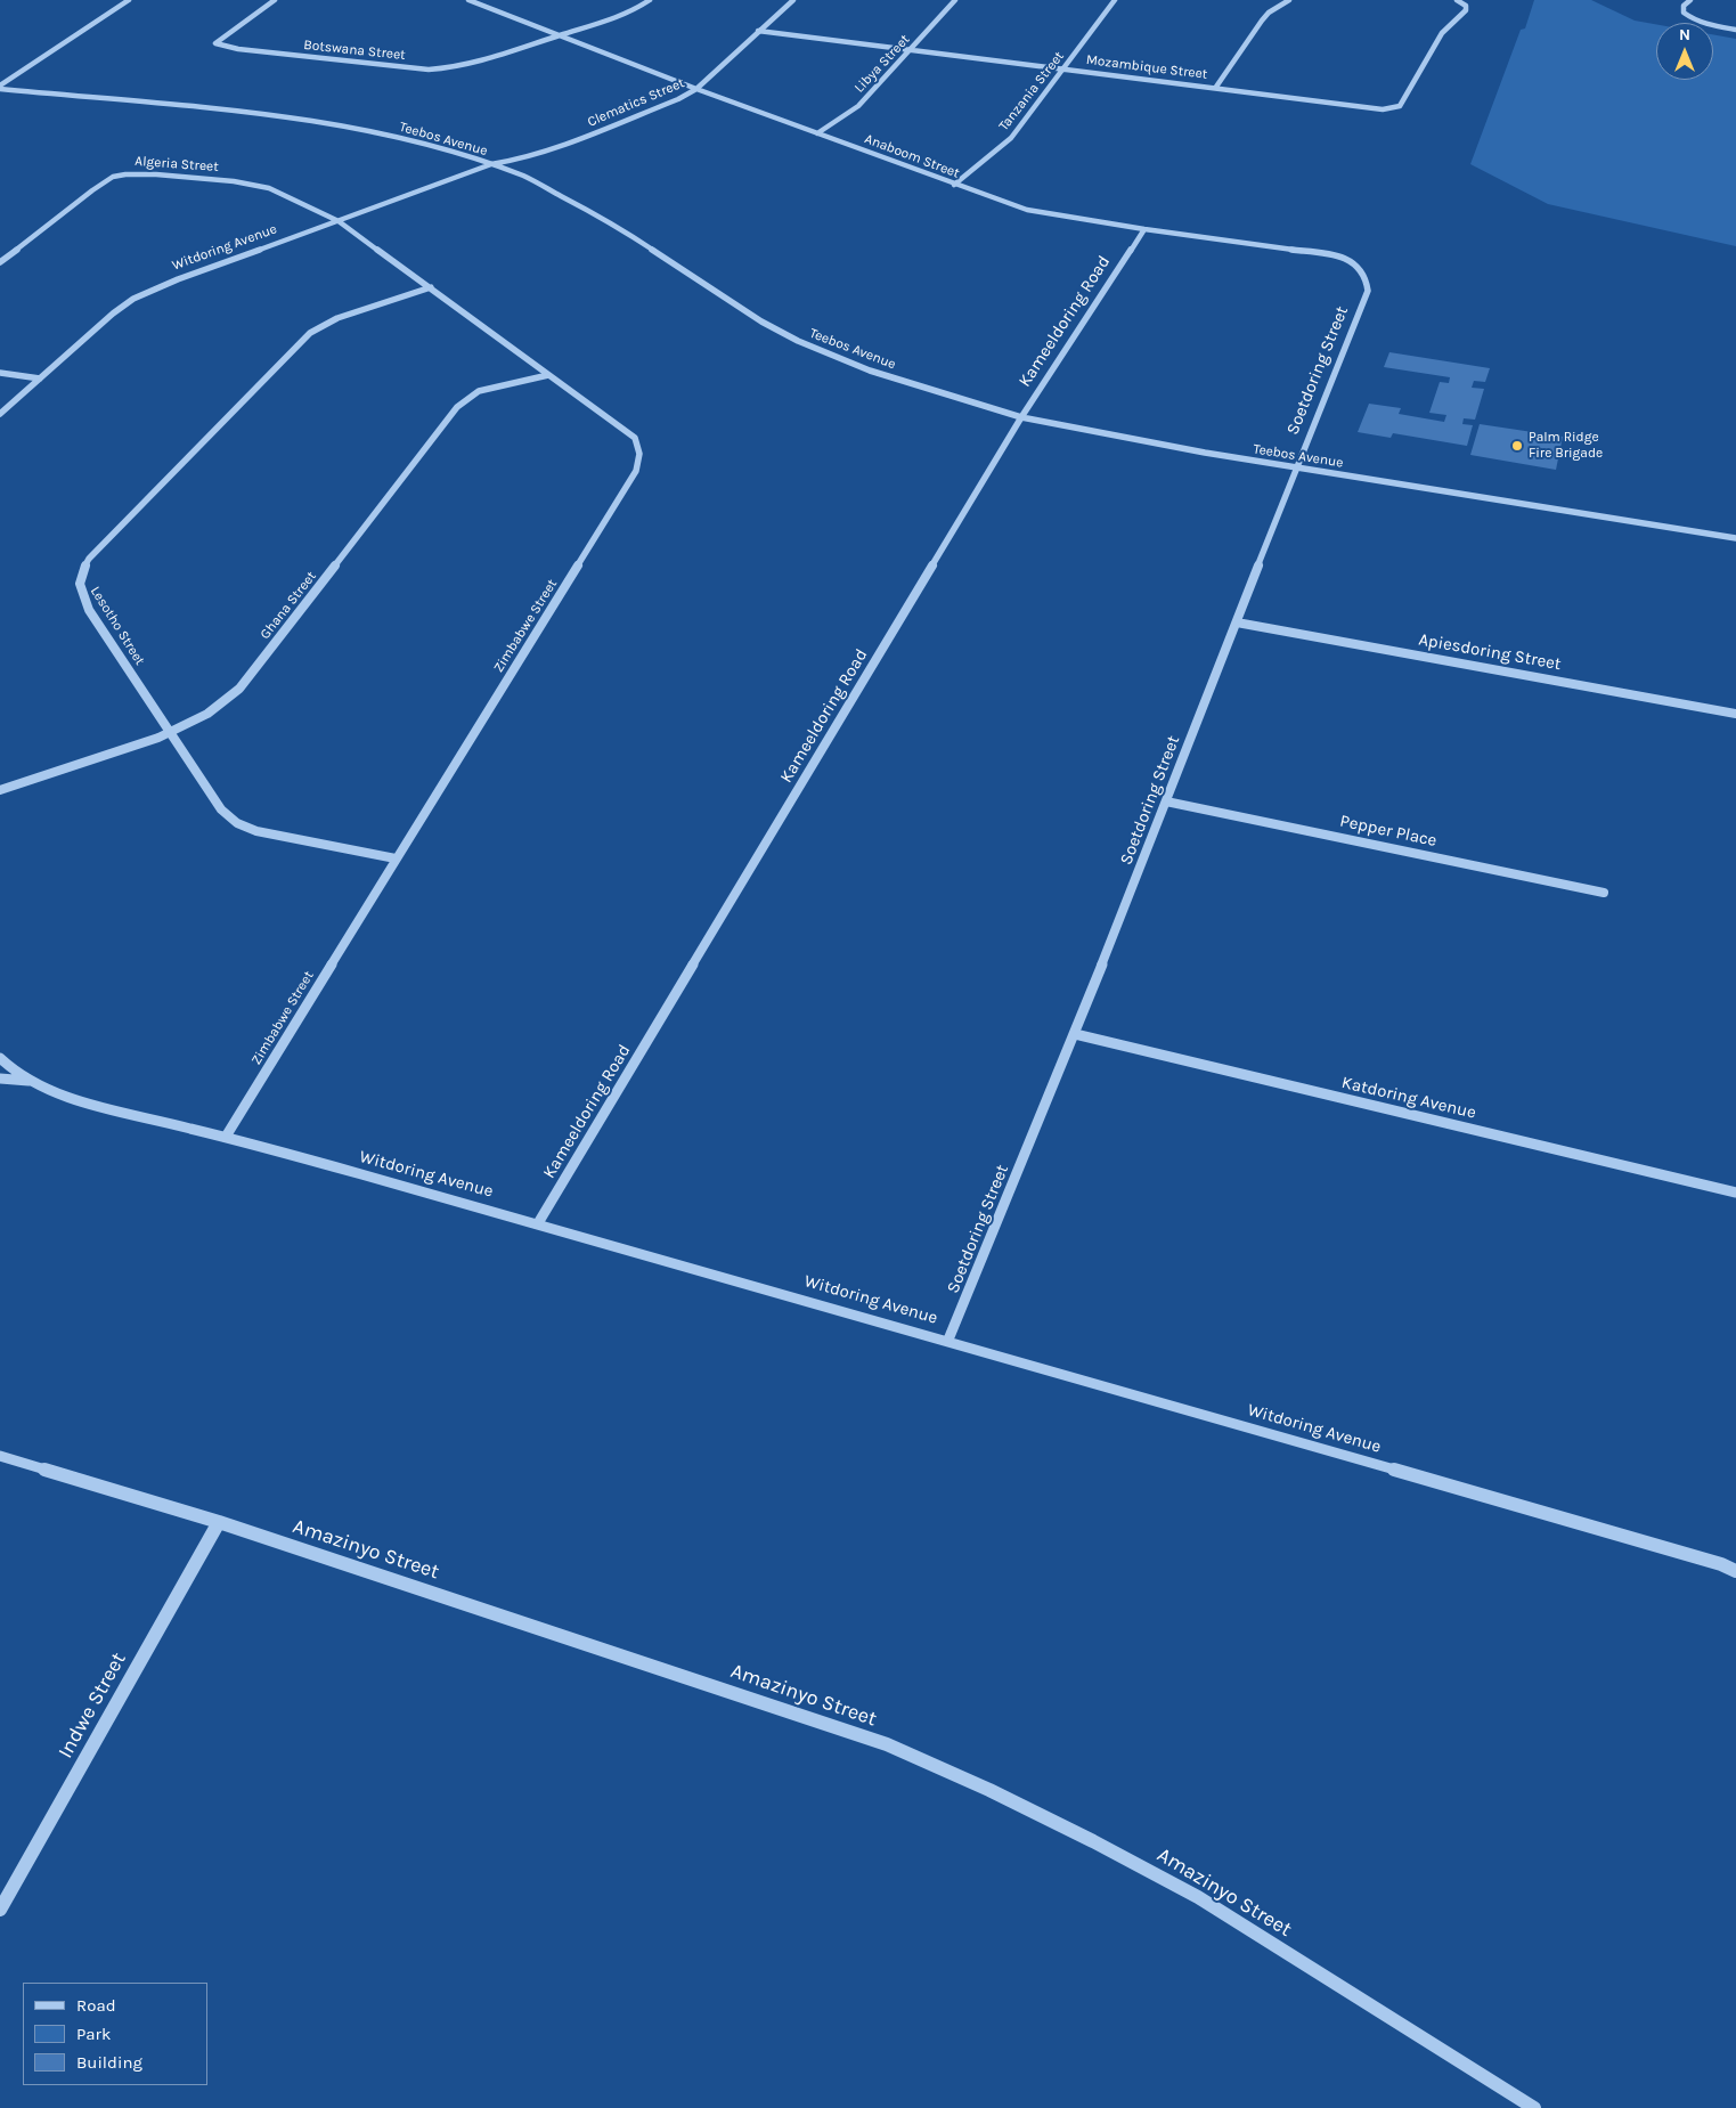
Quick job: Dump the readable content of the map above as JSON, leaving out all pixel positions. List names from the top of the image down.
{
  "streets": {
    "street": [
      "Botswana Street",
      "Libya Street",
      "Mozambique Street",
      "Tanzania Street",
      "Clematics Street",
      "Teebos Avenue",
      "Anaboom Street",
      "Algeria Street",
      "Witdoring Avenue",
      "Kameeldoring Road",
      "Soetdoring Street",
      "Ghana Street",
      "Lesotho Street",
      "Zimbabwe Street",
      "Apiesdoring Street",
      "Pepper Place",
      "Katdoring Avenue",
      "Amazinyo Street",
      "Indwe Street"
    ]
  },
  "crossings": [
    ["Botswana Street", "Anaboom Street"],
    ["Libya Street", "Mozambique Street"],
    ["Libya Street", "Anaboom Street"],
    ["Mozambique Street", "Tanzania Street"],
    ["Mozambique Street", "Clematics Street"],
    ["Tanzania Street", "Anaboom Street"],
    ["Clematics Street", "Teebos Avenue"],
    ["Clematics Street", "Anaboom Street"],
    ["Clematics Street", "Witdoring Avenue"],
    ["Teebos Avenue", "Witdoring Avenue"],
    ["Teebos Avenue", "Kameeldoring Road"],
    ["Teebos Avenue", "Soetdoring Street"],
    ["Anaboom Street", "Kameeldoring Road"],
    ["Anaboom Street", "Soetdoring Street"],
    ["Algeria Street", "Witdoring Avenue"],
    ["Algeria Street", "Zimbabwe Street"],
    ["Witdoring Avenue", "Kameeldoring Road"],
    ["Witdoring Avenue", "Soetdoring Street"],
    ["Witdoring Avenue", "Zimbabwe Street"],
    ["Soetdoring Street", "Apiesdoring Street"],
    ["Soetdoring Street", "Pepper Place"],
    ["Soetdoring Street", "Katdoring Avenue"],
    ["Ghana Street", "Lesotho Street"],
    ["Ghana Street", "Zimbabwe Street"],
    ["Lesotho Street", "Zimbabwe Street"],
    ["Amazinyo Street", "Indwe Street"]
  ],
  "places": ["Palm Ridge Fire Brigade"],
  "legend": ["Road", "Park", "Building"],
  "north": "top"
}
